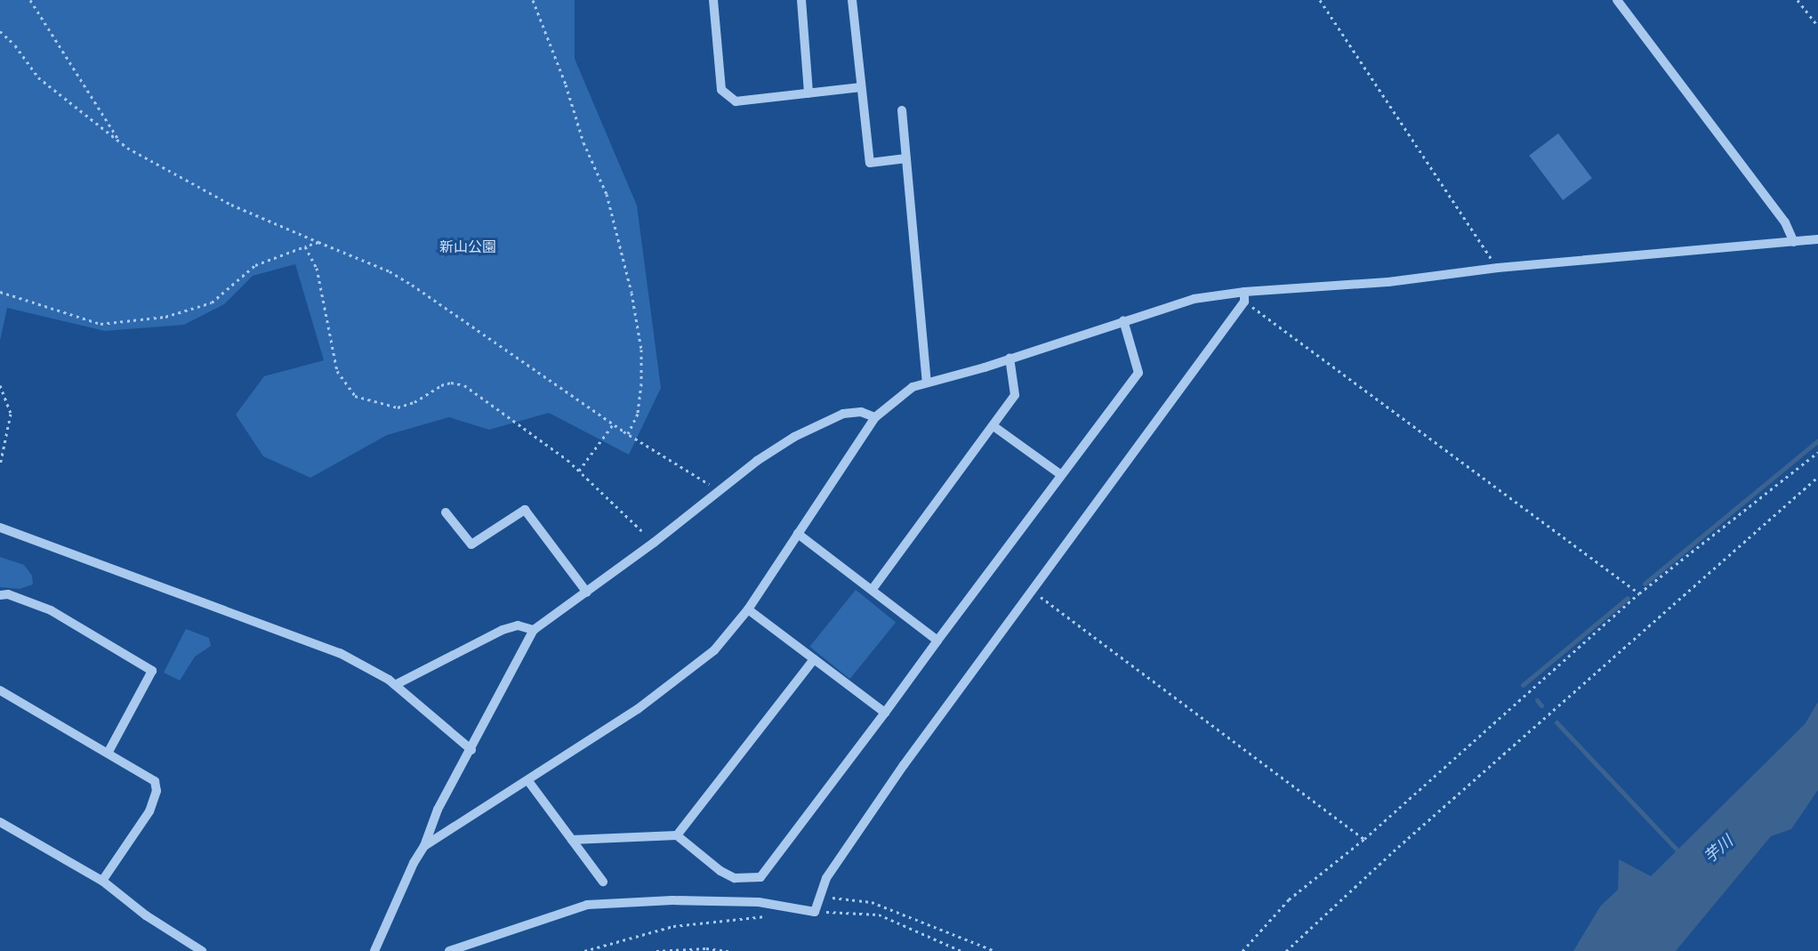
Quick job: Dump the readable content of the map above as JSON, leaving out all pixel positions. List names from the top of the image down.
{
  "water": ["芋川"],
  "parks": ["新山公園"]
}
